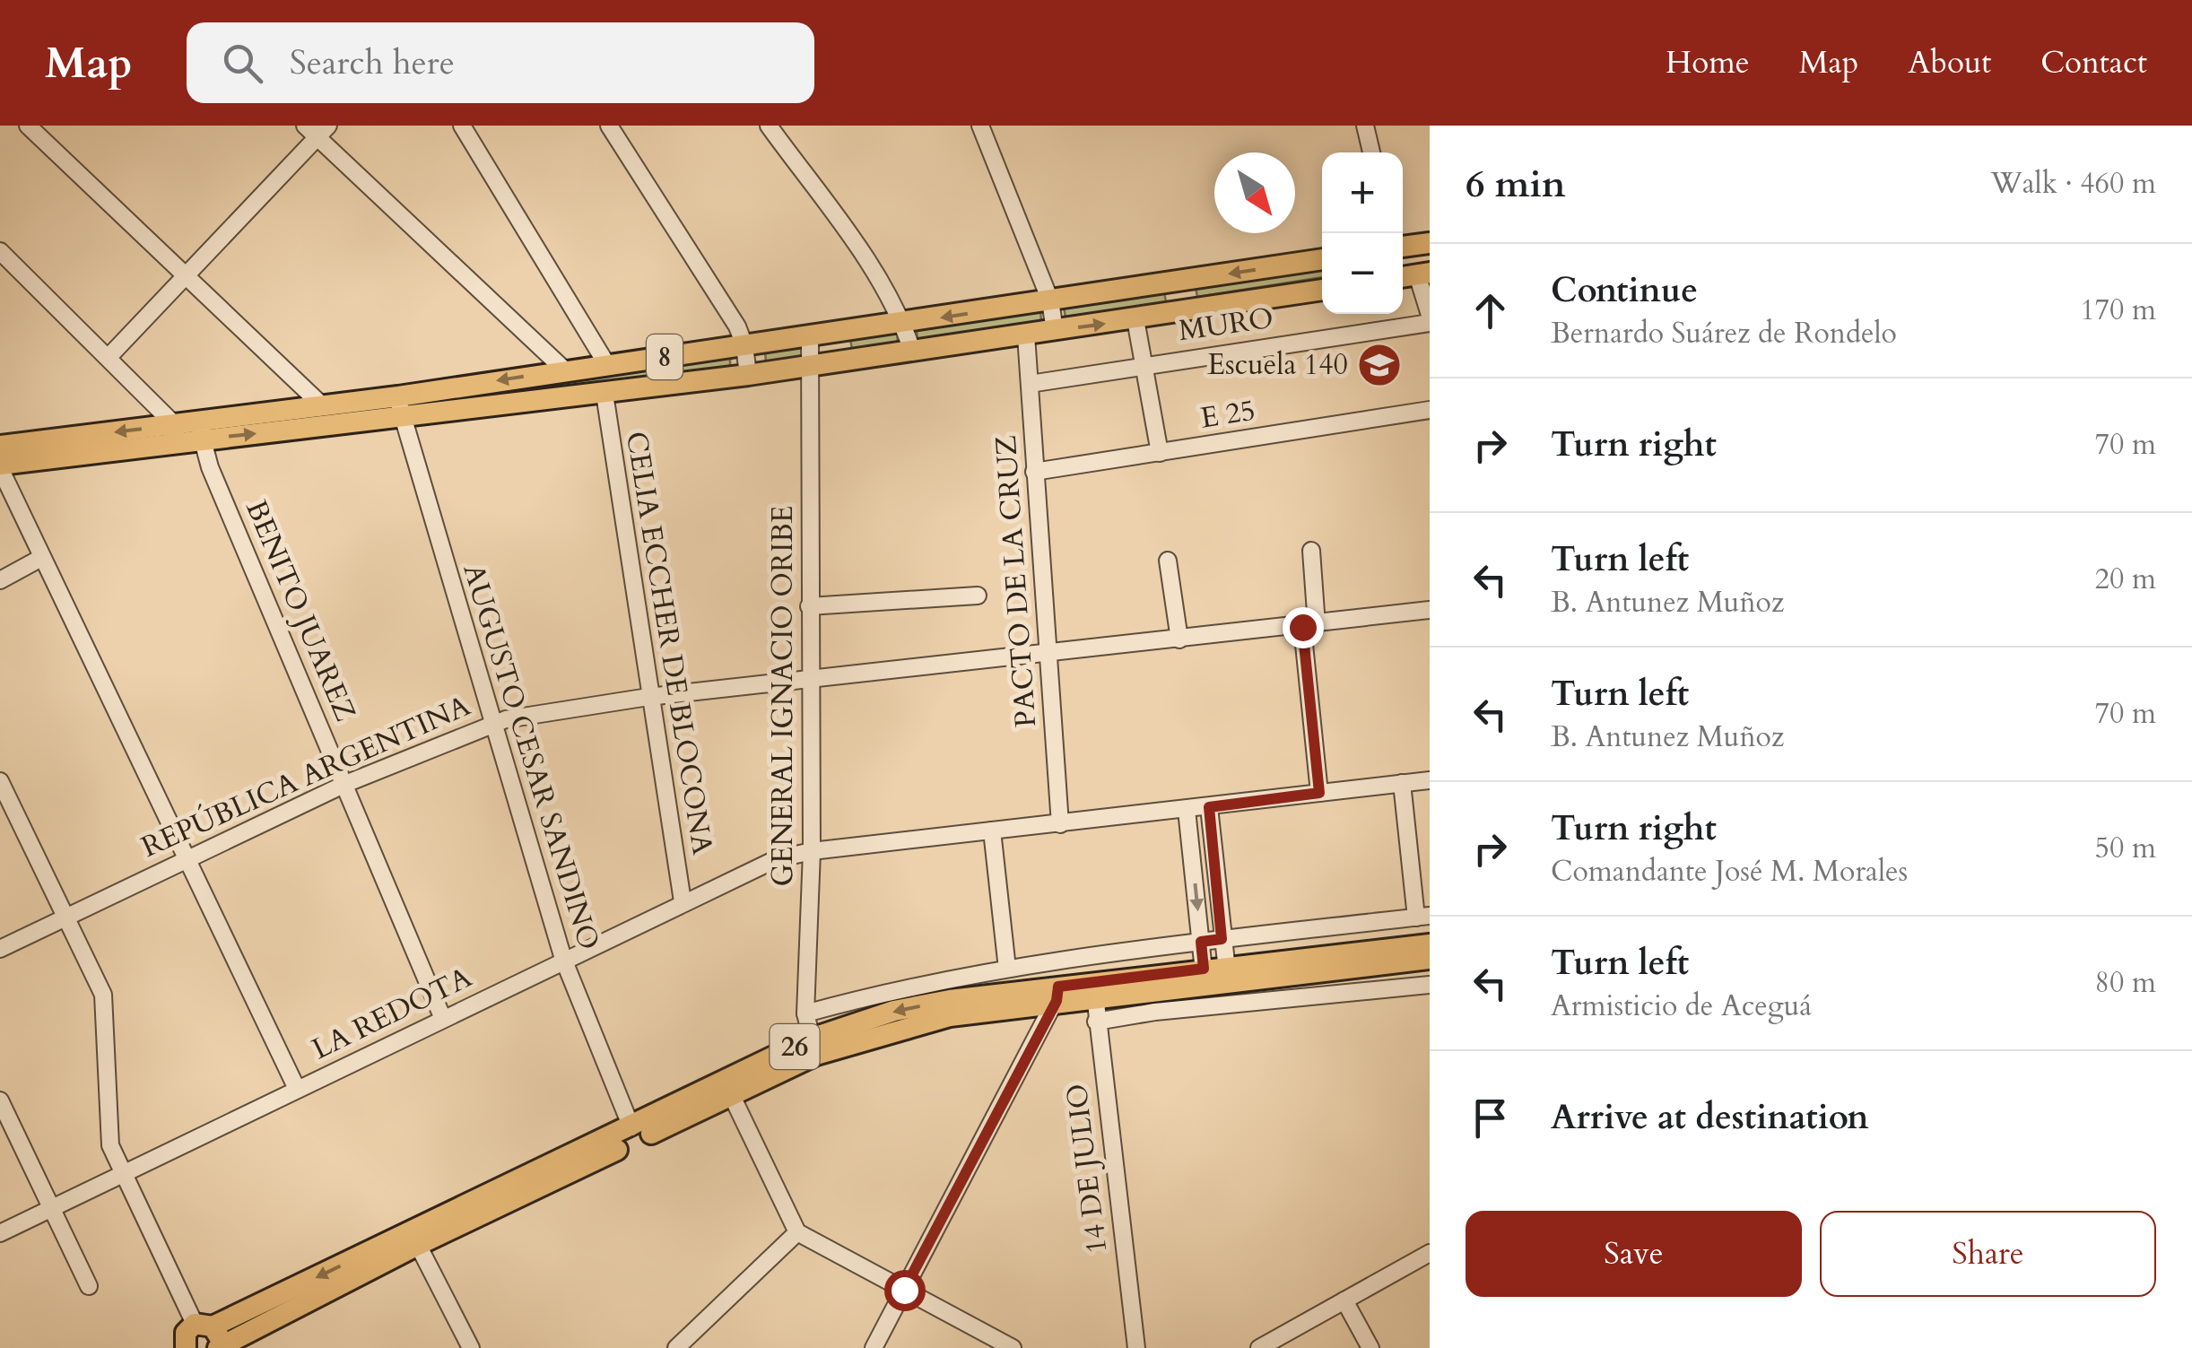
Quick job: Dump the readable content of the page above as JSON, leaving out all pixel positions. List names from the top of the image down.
{
  "streets": {
    "main road": ["8", "26"],
    "street": [
      "MURO",
      "E 25",
      "PACTO DE LA CRUZ",
      "BENITO JUAREZ",
      "CELIA ECCHER DE BLOCONA",
      "GENERAL IGNACIO ORIBE",
      "AUGUSTO CESAR SANDINO",
      "REPÚBLICA ARGENTINA",
      "LA REDOTA",
      "14 DE JULIO"
    ]
  },
  "crossings": [
    ["MURO", "PACTO DE LA CRUZ"],
    ["8", "PACTO DE LA CRUZ"],
    ["8", "BENITO JUAREZ"],
    ["8", "CELIA ECCHER DE BLOCONA"],
    ["8", "GENERAL IGNACIO ORIBE"],
    ["8", "AUGUSTO CESAR SANDINO"],
    ["E 25", "PACTO DE LA CRUZ"],
    ["PACTO DE LA CRUZ", "REPÚBLICA ARGENTINA"],
    ["PACTO DE LA CRUZ", "LA REDOTA"],
    ["BENITO JUAREZ", "REPÚBLICA ARGENTINA"],
    ["BENITO JUAREZ", "LA REDOTA"],
    ["CELIA ECCHER DE BLOCONA", "REPÚBLICA ARGENTINA"],
    ["CELIA ECCHER DE BLOCONA", "LA REDOTA"],
    ["GENERAL IGNACIO ORIBE", "REPÚBLICA ARGENTINA"],
    ["GENERAL IGNACIO ORIBE", "LA REDOTA"],
    ["GENERAL IGNACIO ORIBE", "26"],
    ["AUGUSTO CESAR SANDINO", "REPÚBLICA ARGENTINA"],
    ["AUGUSTO CESAR SANDINO", "LA REDOTA"],
    ["AUGUSTO CESAR SANDINO", "26"],
    ["26", "14 DE JULIO"]
  ],
  "places": {
    "school or university": ["Escuela 140"]
  },
  "north": "bottom right",
  "page": {
    "header": "Map",
    "search": "Search here",
    "nav": [
      "Home",
      "Map",
      "About",
      "Contact"
    ],
    "heading": ["6 min", "Walk · 460 m"],
    "map_buttons": ["+", "−"],
    "list": [
      ["Continue", "Bernardo Suárez de Rondelo", "170 m"],
      ["Turn right", "70 m"],
      ["Turn left", "B. Antunez Muñoz", "20 m"],
      ["Turn left", "B. Antunez Muñoz", "70 m"],
      ["Turn right", "Comandante José M. Morales", "50 m"],
      ["Turn left", "Armisticio de Aceguá", "80 m"],
      "Arrive at destination"
    ],
    "buttons": ["Save", "Share"]
  }
}
